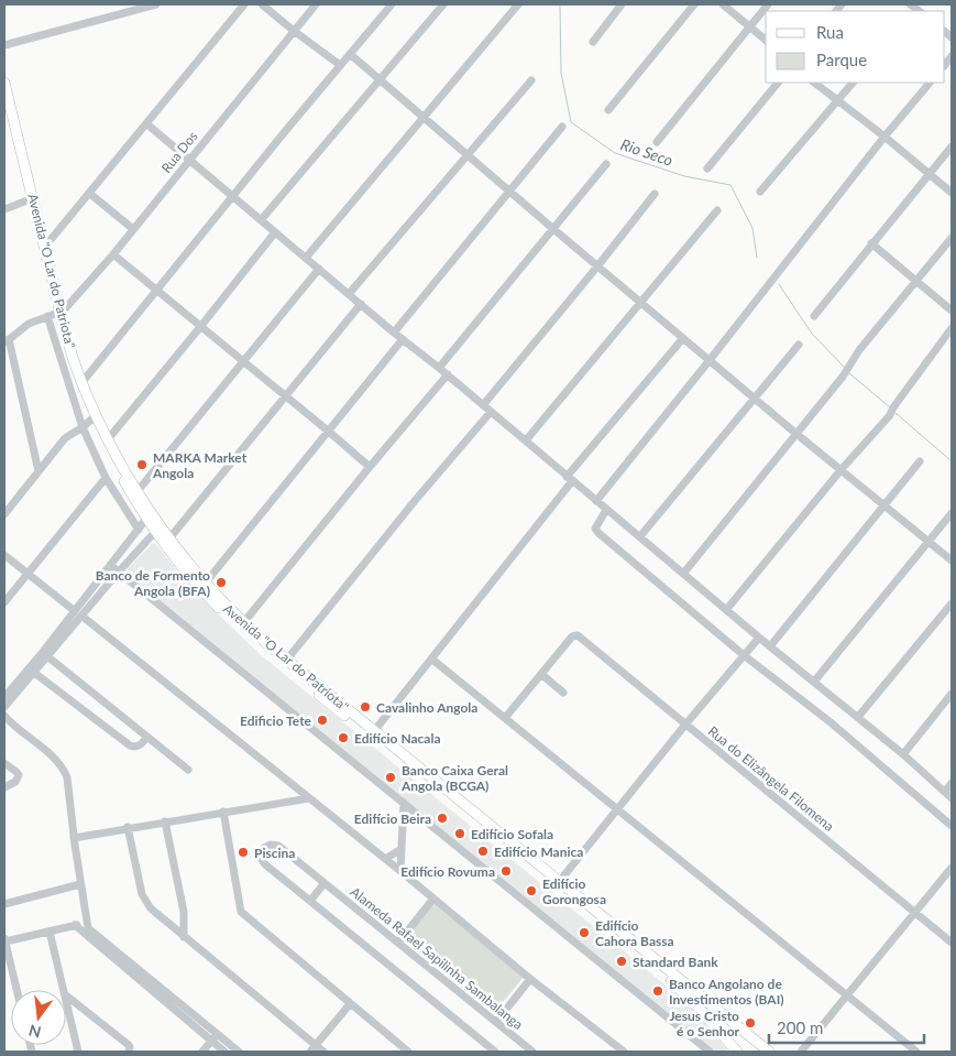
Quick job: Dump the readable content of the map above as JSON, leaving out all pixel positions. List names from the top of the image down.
{
  "streets": {
    "main road": ["Avenida \"O Lar do Patriota\""],
    "street": ["Rua Dos", "Rua do Elizângela Filomena", "Alameda Rafael Sapilinha Sambalanga"]
  },
  "crossings": [
    ["Rua Dos", "Avenida \"O Lar do Patriota\""]
  ],
  "water": ["Rio Seco"],
  "places": [
    "MARKA Market Angola",
    "Banco de Formento Angola (BFA)",
    "Cavalinho Angola",
    "Edificio Tete",
    "Edifício Nacala",
    "Banco Caixa Geral Angola (BCGA)",
    "Edifício Beira",
    "Edifício Sofala",
    "Edifício Manica",
    "Piscina",
    "Edifício Rovuma",
    "Edifício Gorongosa",
    "Edifício Cahora Bassa",
    "Standard Bank",
    "Banco Angolano de Investimentos (BAI)",
    "Jesus Cristo é o Senhor"
  ],
  "legend": ["Rua", "Parque"],
  "scale_bar": "200 m",
  "north": "bottom"
}
